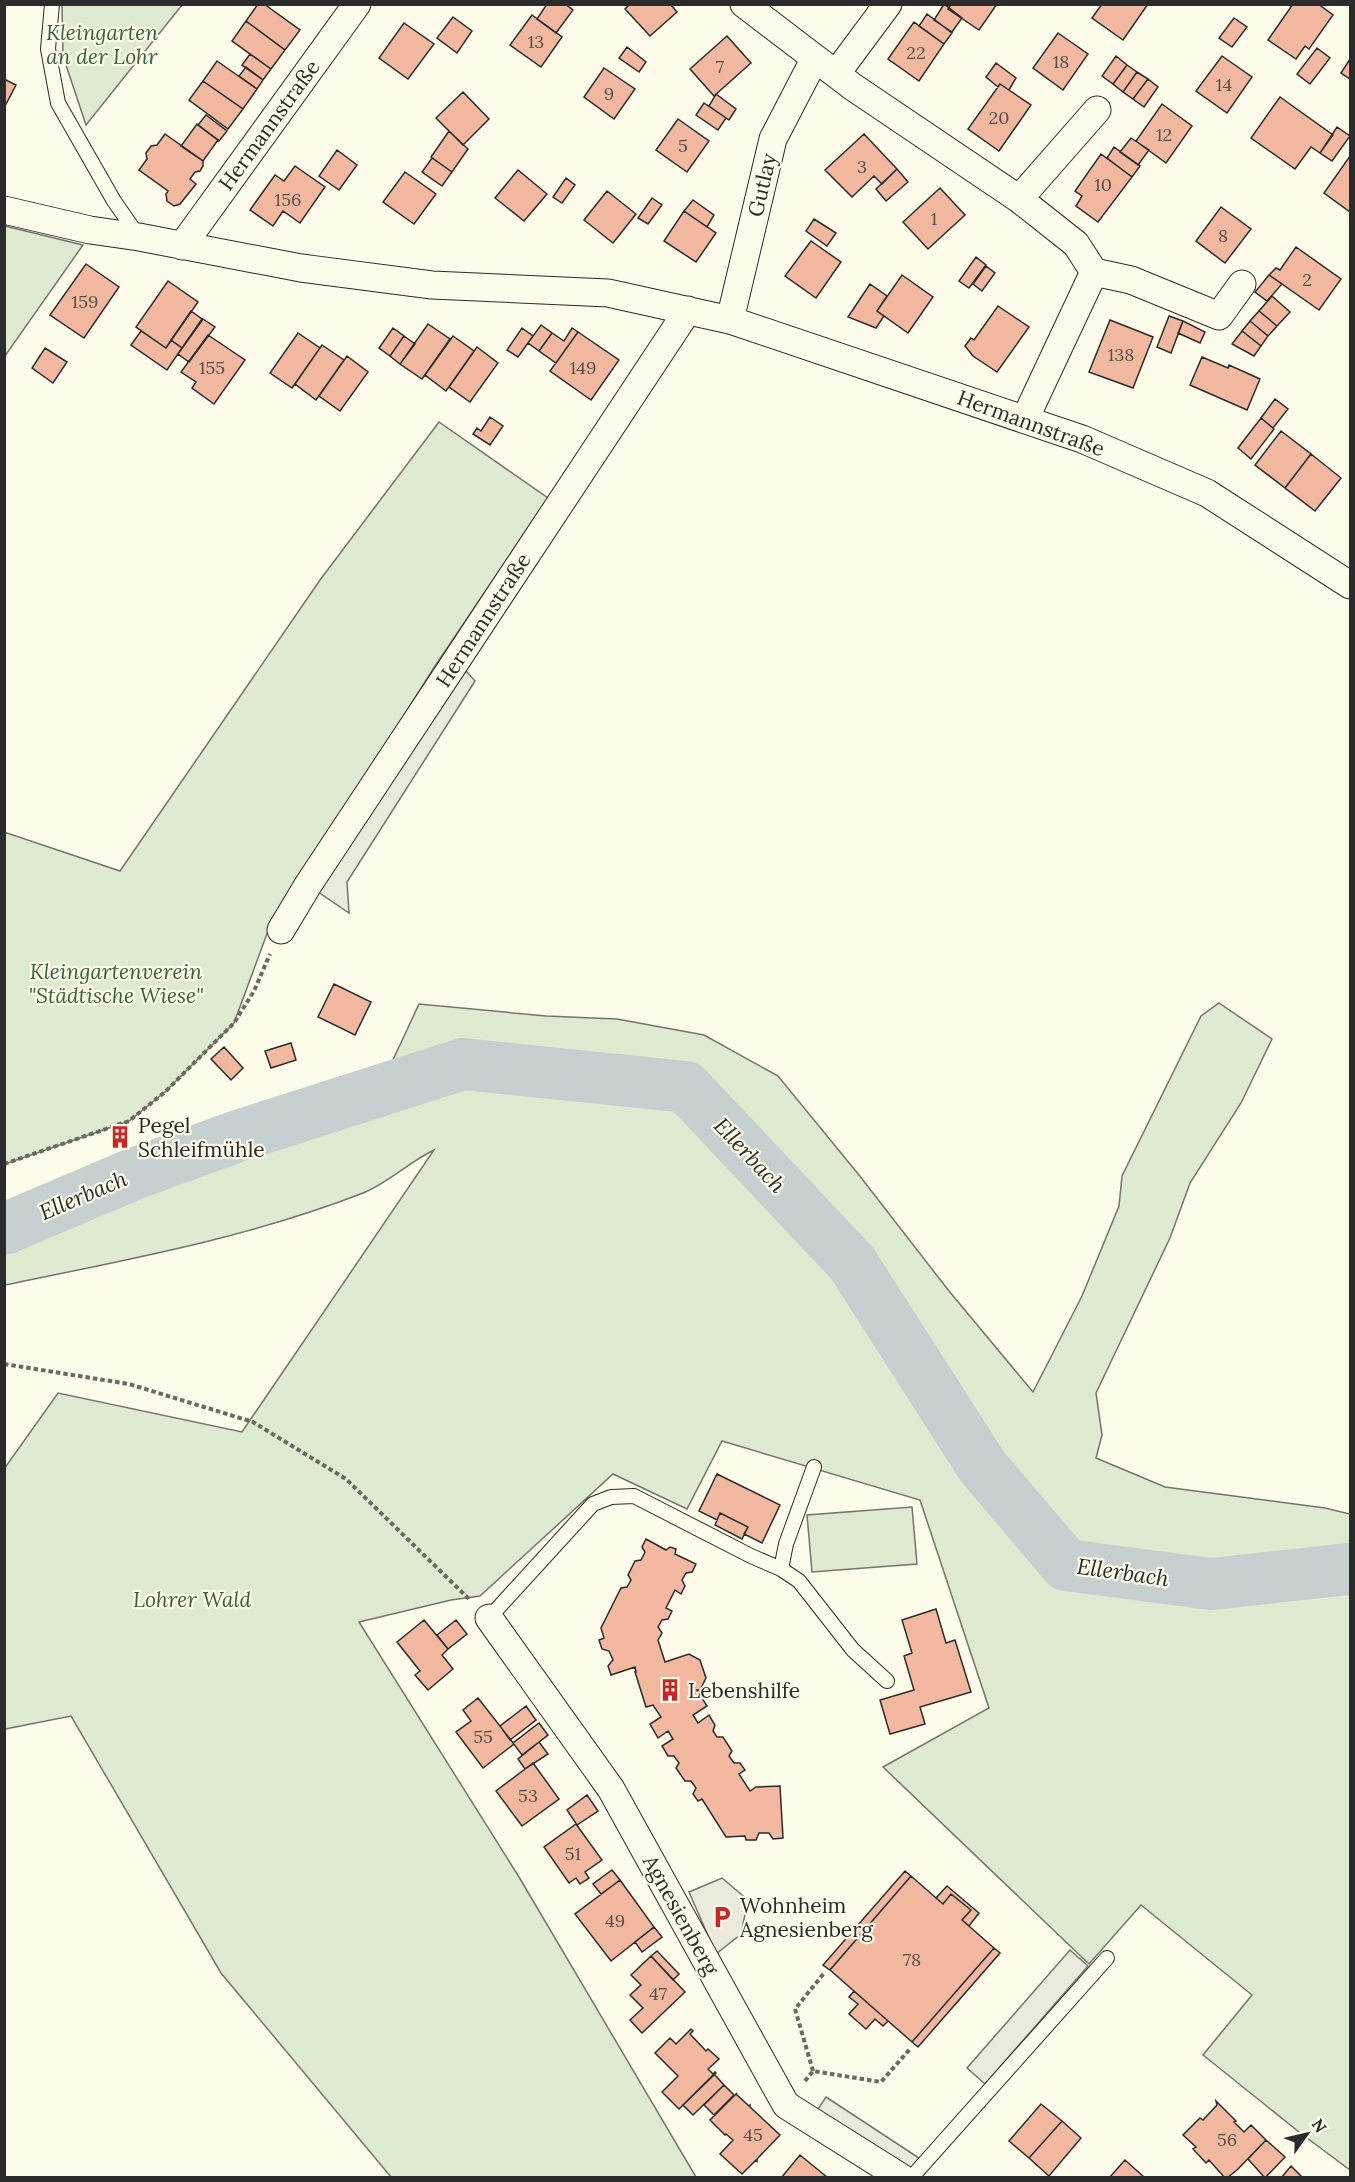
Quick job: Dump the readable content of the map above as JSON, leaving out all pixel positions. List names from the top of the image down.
{
  "streets": {
    "street": ["Hermannstraße", "Gutlay", "Agnesienberg"]
  },
  "crossings": [
    ["Hermannstraße", "Gutlay"]
  ],
  "water": ["Ellerbach"],
  "parks": ["Kleingarten an der Lohr", "Kleingartenverein \"Städtische Wiese\"", "Lohrer Wald"],
  "places": {
    "building": ["Pegel Schleifmühle", "Lebenshilfe"],
    "parking": ["Wohnheim Agnesienberg"]
  },
  "house_numbers": [
    "13",
    "22",
    "18",
    "7",
    "14",
    "9",
    "20",
    "12",
    "5",
    "3",
    "10",
    "156",
    "1",
    "8",
    "2",
    "159",
    "138",
    "155",
    "149",
    "55",
    "53",
    "51",
    "49",
    "78",
    "47",
    "45",
    "56"
  ],
  "north": "top right"
}
